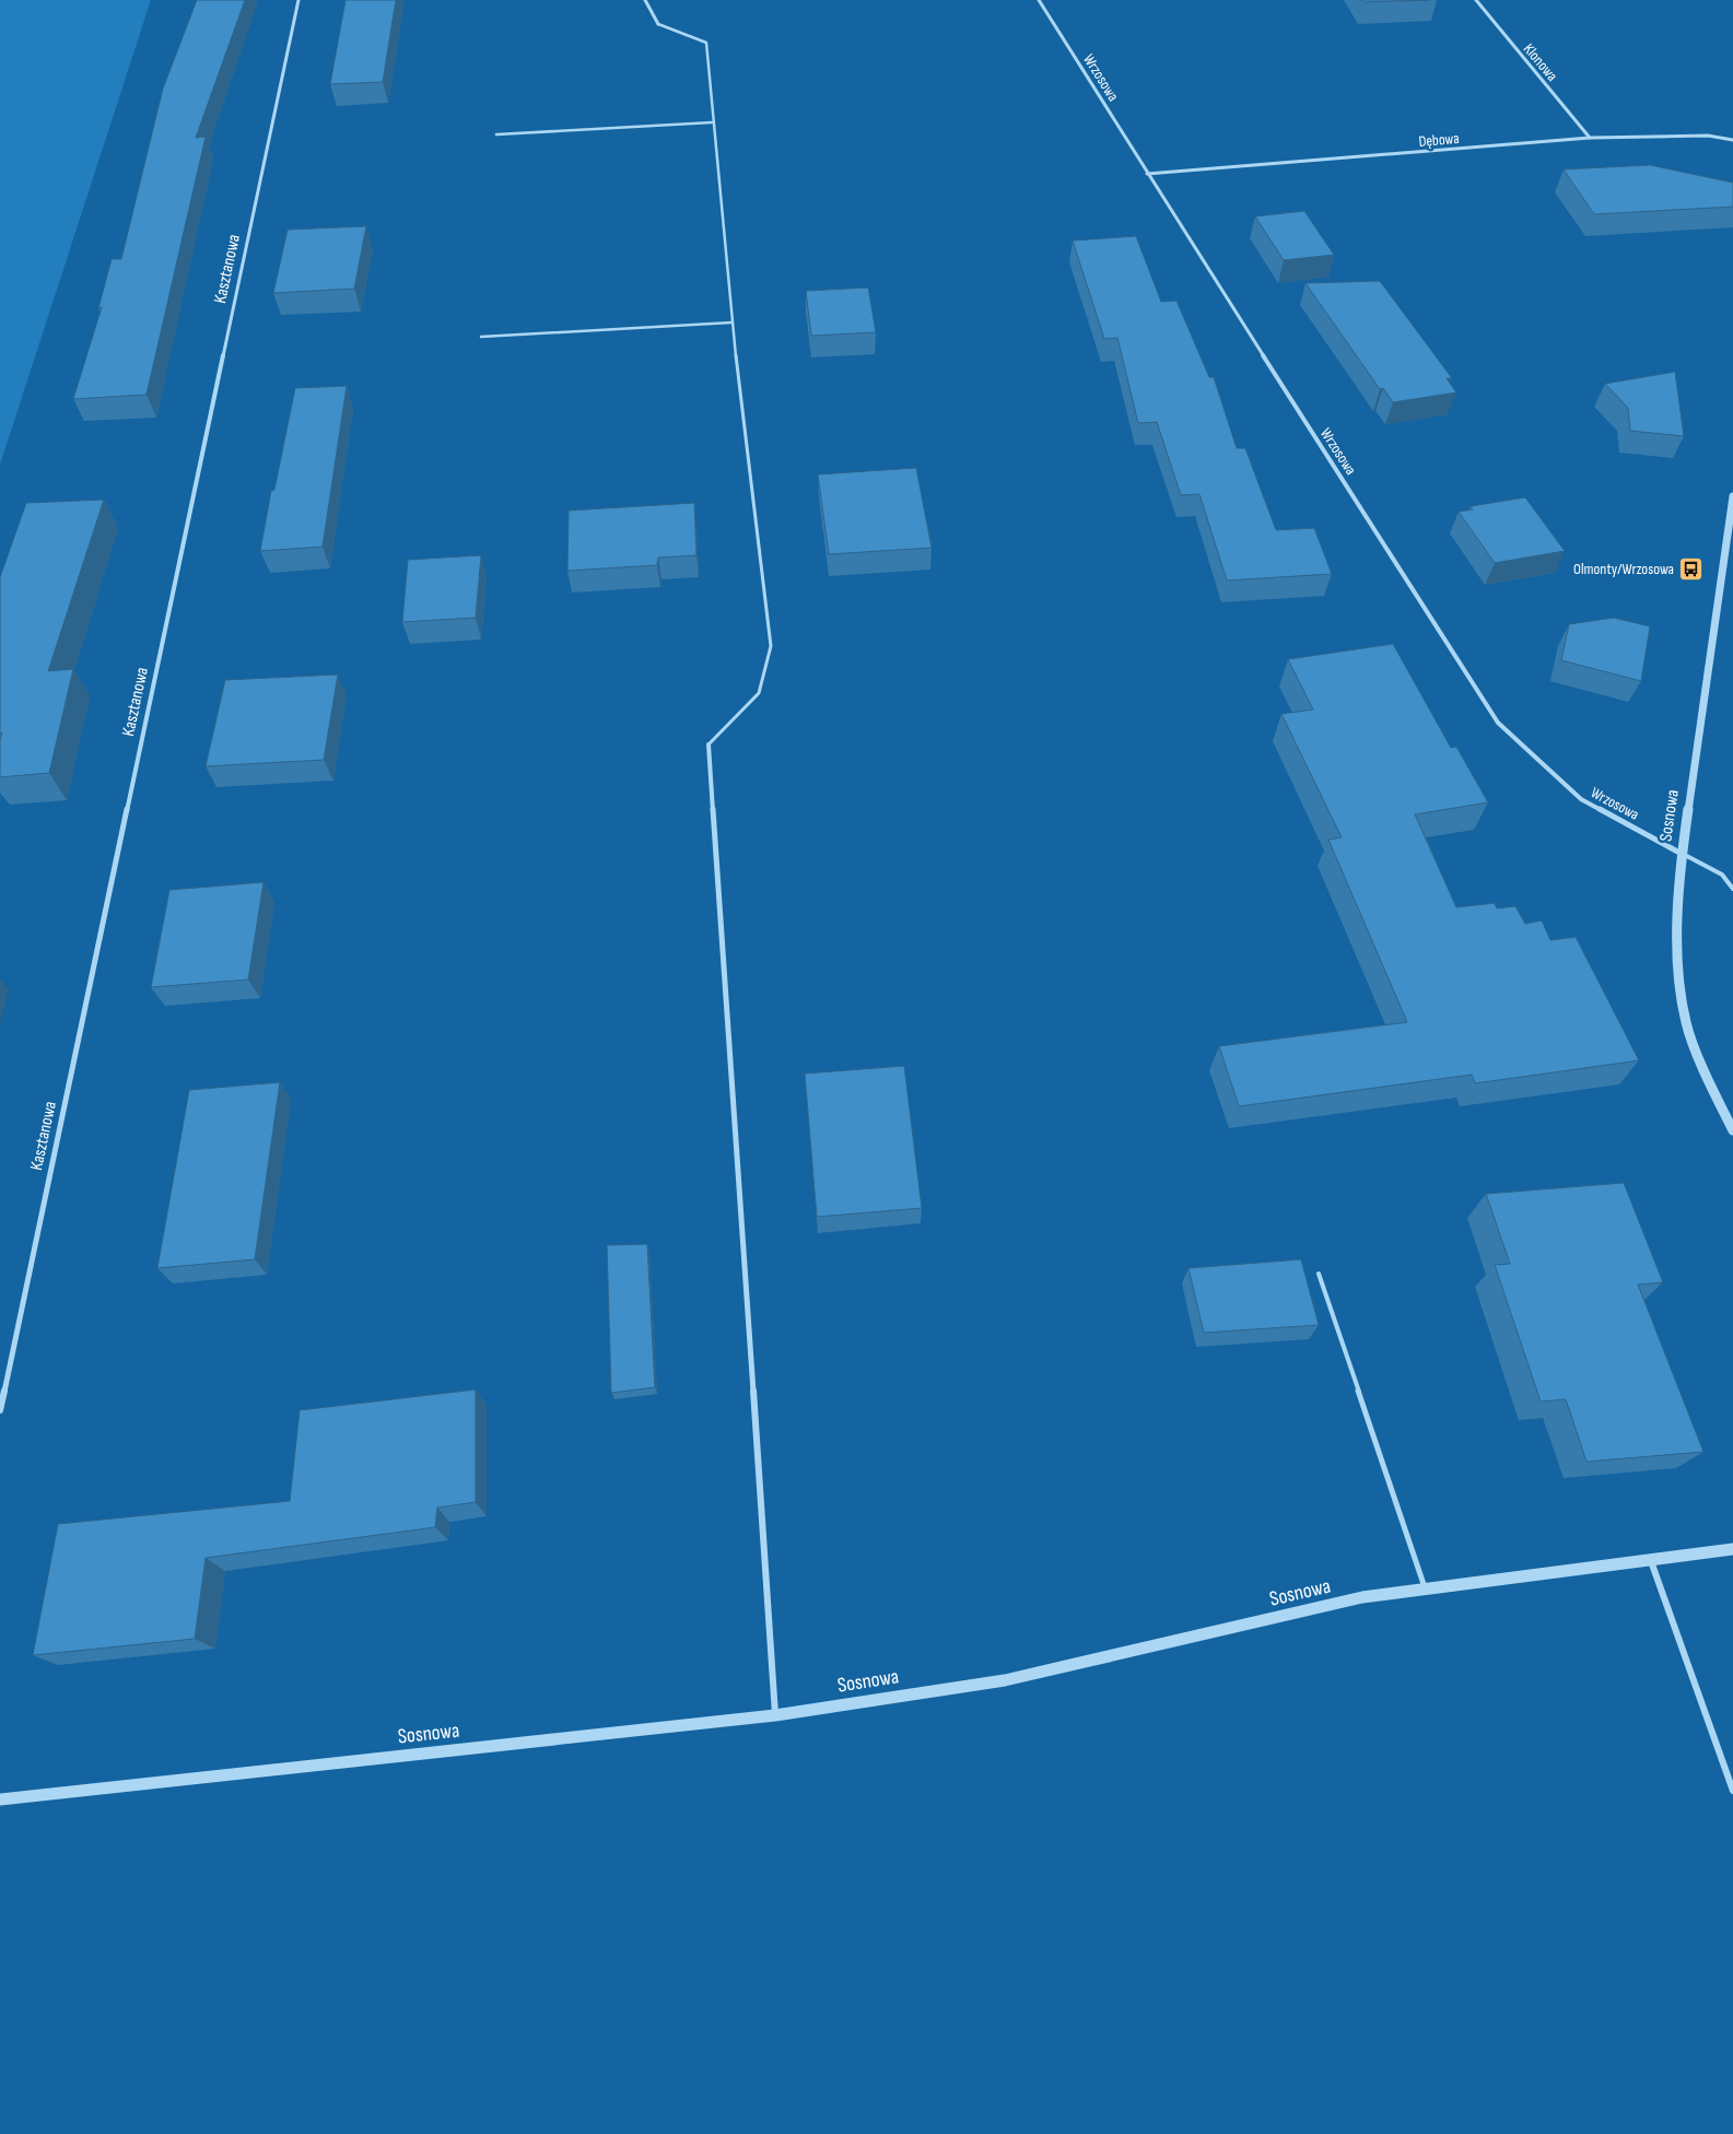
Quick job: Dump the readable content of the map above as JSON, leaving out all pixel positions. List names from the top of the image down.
{
  "streets": {
    "street": [
      "Klonowa",
      "Wrzosowa",
      "Dębowa",
      "Kasztanowa",
      "Sosnowa"
    ]
  },
  "crossings": [
    ["Klonowa", "Dębowa"],
    ["Wrzosowa", "Dębowa"],
    ["Wrzosowa", "Sosnowa"]
  ],
  "places": {
    "bus stop": ["Olmonty/Wrzosowa"]
  }
}
